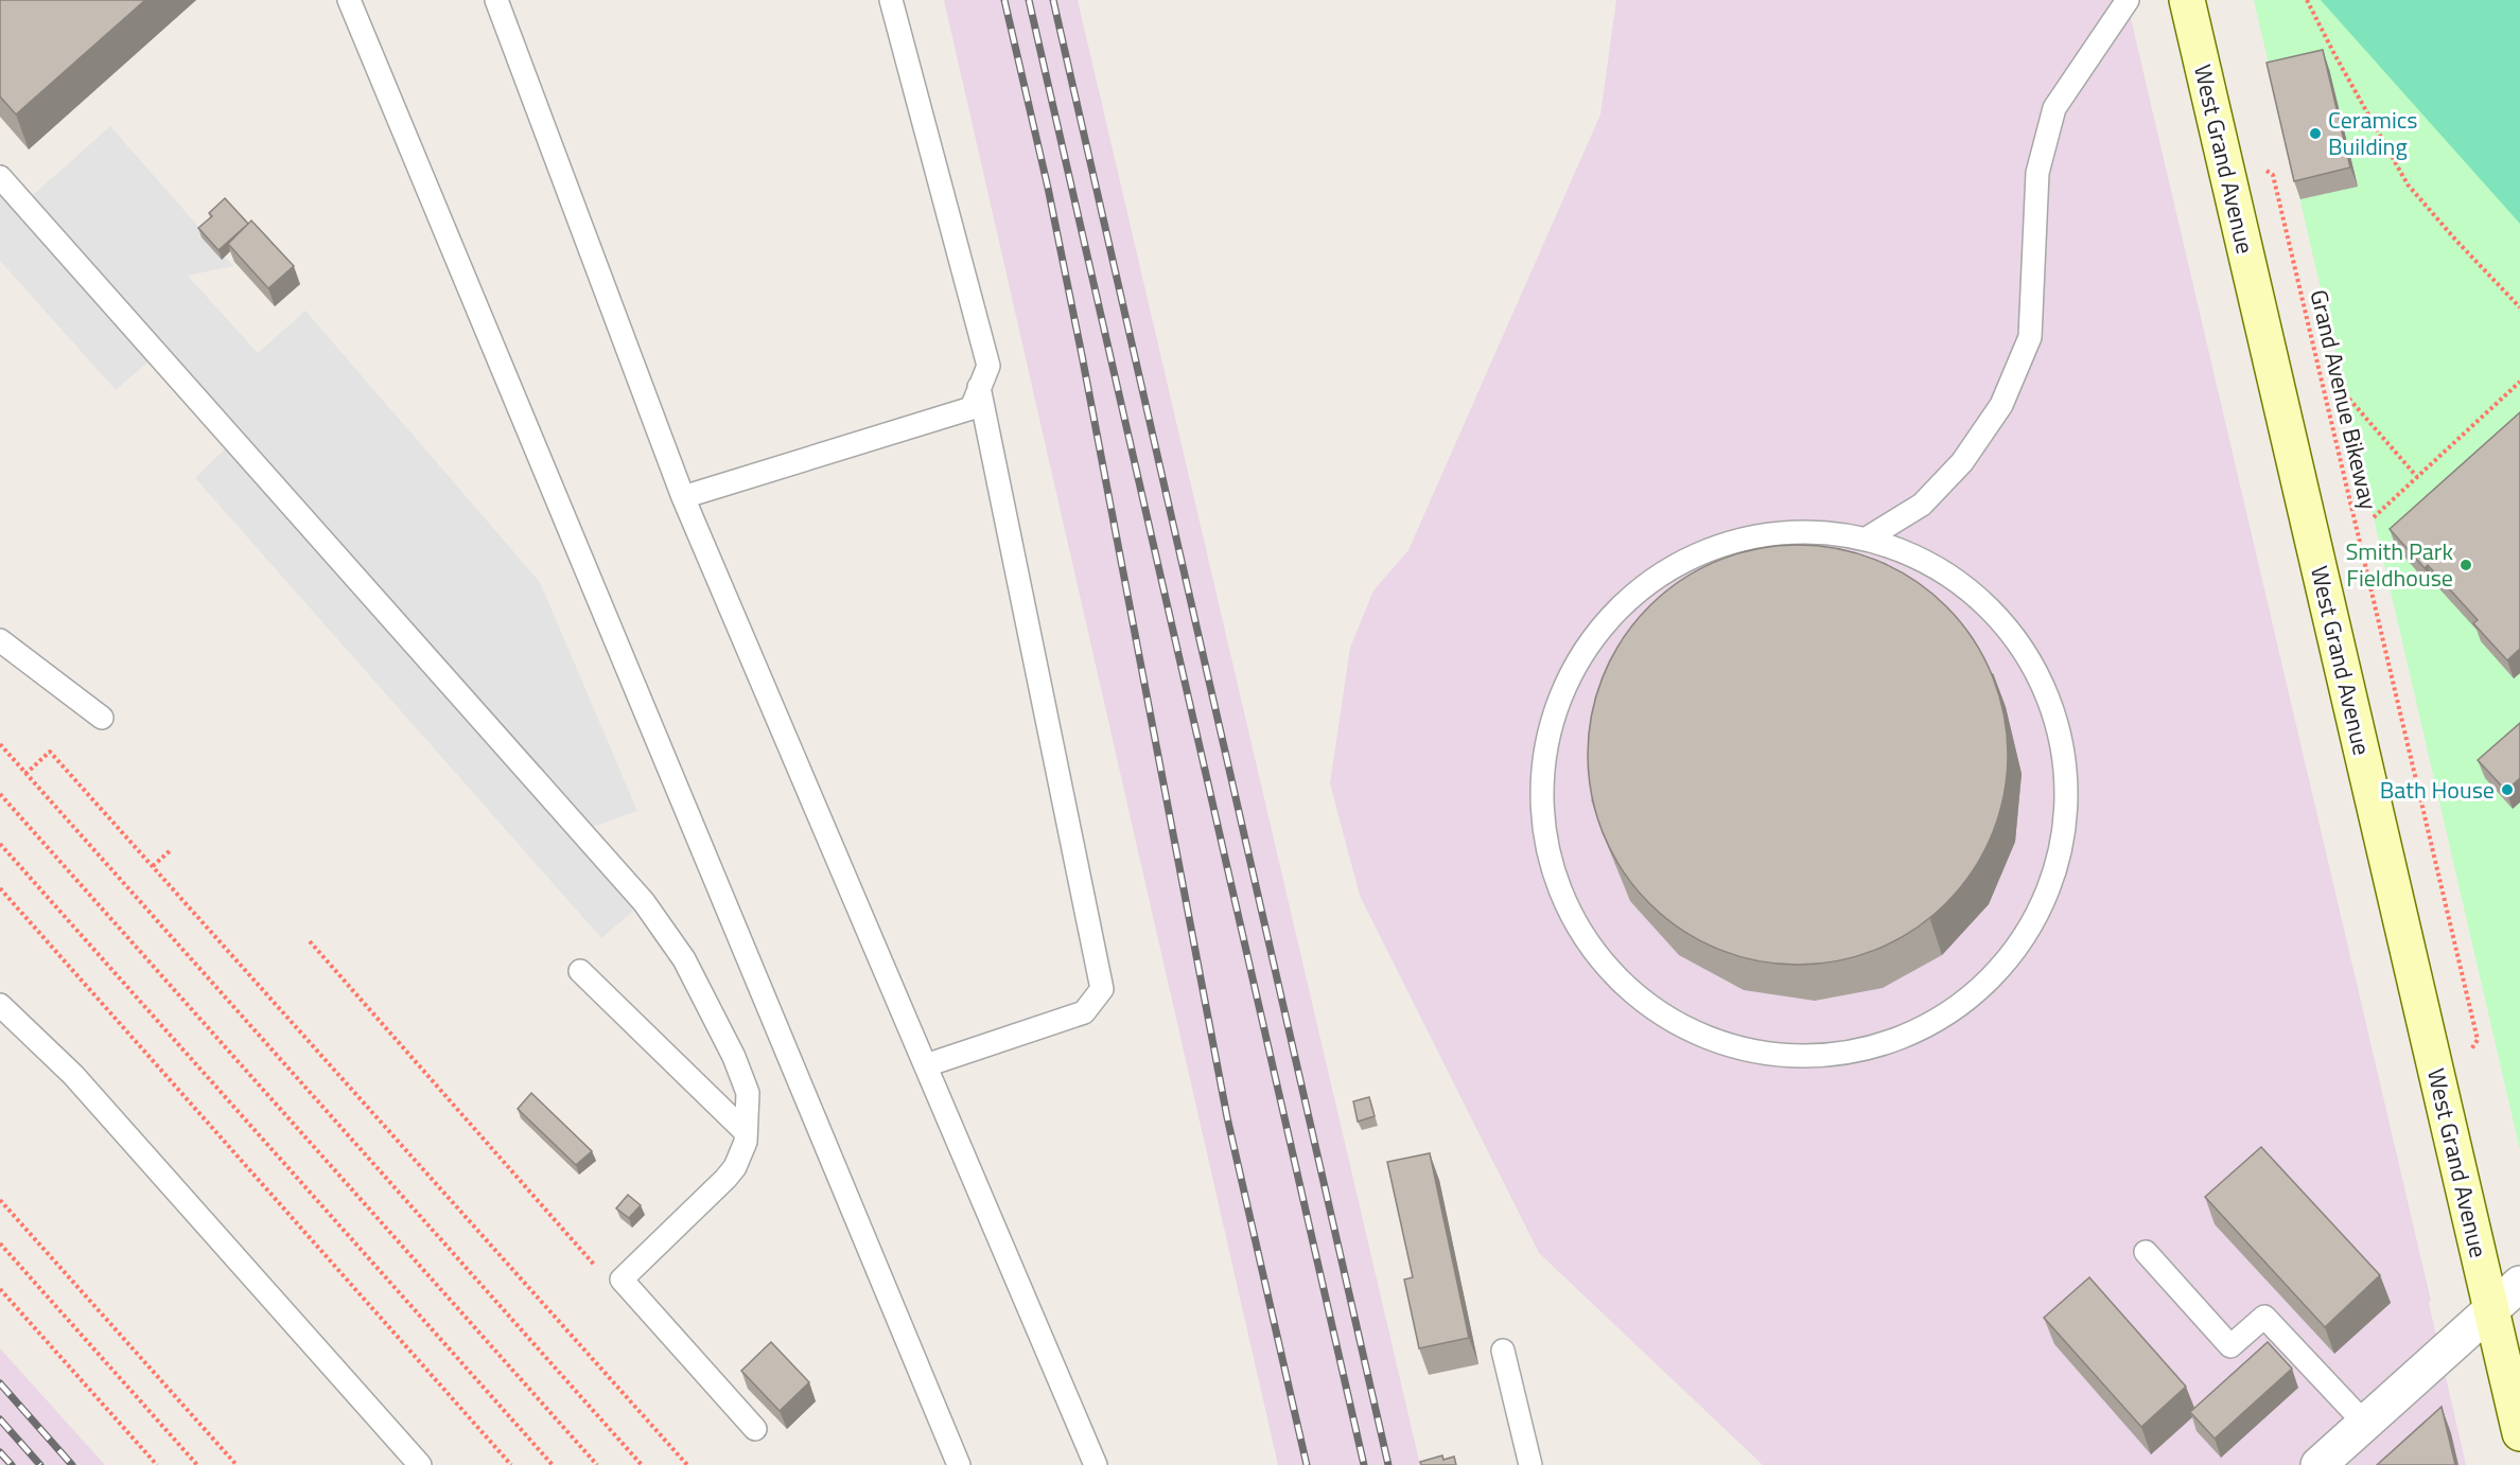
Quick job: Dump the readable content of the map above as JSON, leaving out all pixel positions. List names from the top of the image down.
{
  "streets": {
    "main road": ["West Grand Avenue"],
    "path": ["Grand Avenue Bikeway"]
  },
  "places": ["Ceramics Building", "Smith Park Fieldhouse", "Bath House"]
}
